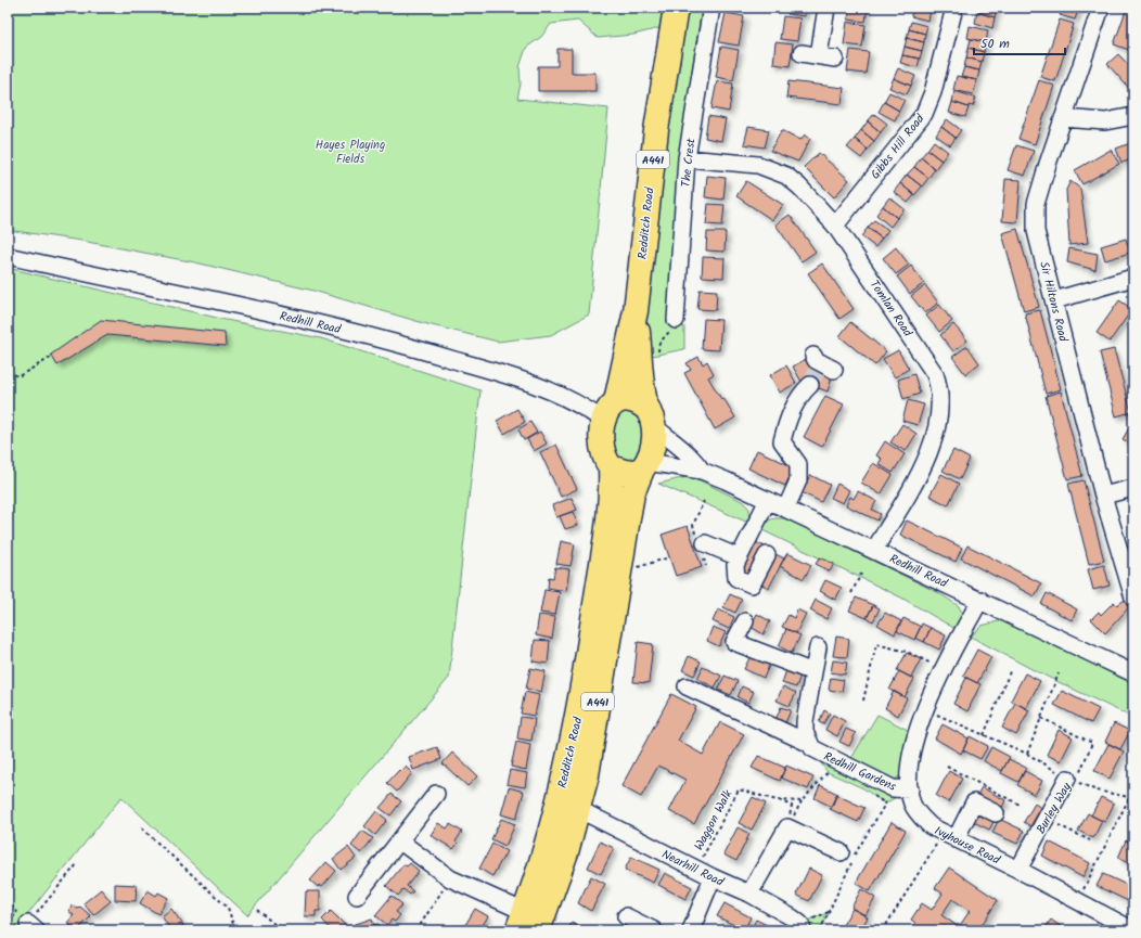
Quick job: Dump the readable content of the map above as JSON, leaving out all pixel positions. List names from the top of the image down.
{
  "streets": {
    "highway": ["A441", "Redditch Road"],
    "street": [
      "Gibbs Hill Road",
      "The Crest",
      "Sir Hiltons Road",
      "Tomlan Road",
      "Redhill Road",
      "Redhill Gardens",
      "Burley Way",
      "Ivyhouse Road",
      "Nearhill Road"
    ],
    "path": ["Waggon Walk"]
  },
  "crossings": [
    ["Gibbs Hill Road", "Tomlan Road"],
    ["A441", "Redditch Road"],
    ["A441", "Redhill Road"],
    ["The Crest", "Tomlan Road"],
    ["Redditch Road", "Redhill Road"],
    ["Redditch Road", "Nearhill Road"],
    ["Tomlan Road", "Redhill Road"],
    ["Redhill Road", "Ivyhouse Road"],
    ["Redhill Gardens", "Ivyhouse Road"],
    ["Burley Way", "Ivyhouse Road"],
    ["Waggon Walk", "Nearhill Road"]
  ],
  "parks": ["Hayes Playing Fields"],
  "scale_bar": "50 m"
}
